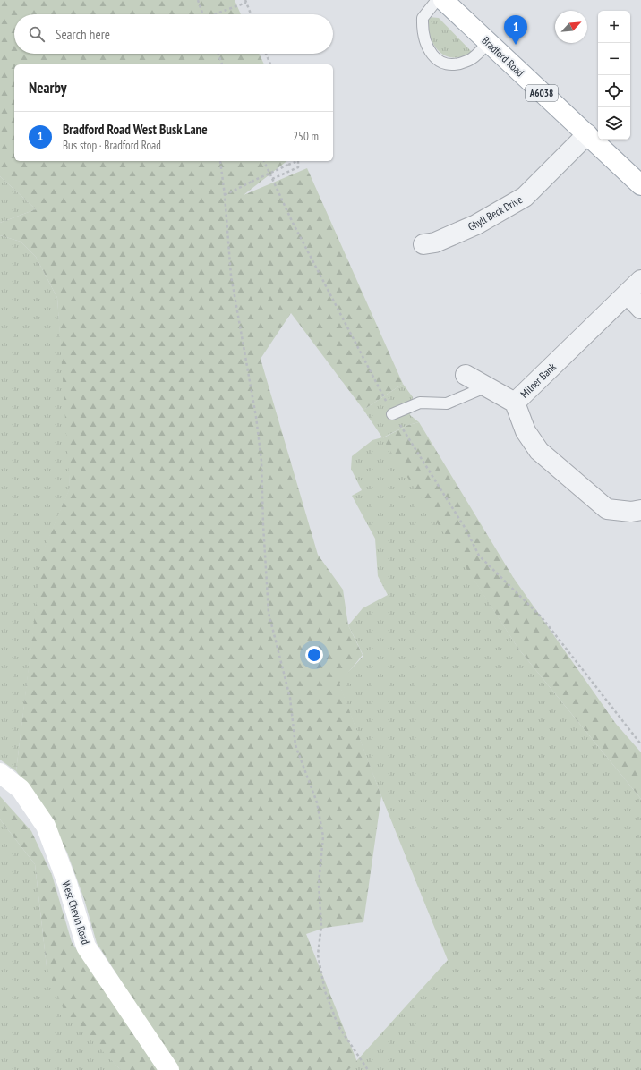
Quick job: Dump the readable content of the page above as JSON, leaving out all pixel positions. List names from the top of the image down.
{
  "streets": {
    "street": [
      "Bradford Road",
      "A6038",
      "Ghyll Beck Drive",
      "Milner Bank",
      "West Chevin Road"
    ]
  },
  "crossings": [
    ["Bradford Road", "Ghyll Beck Drive"]
  ],
  "north": "top right",
  "page": {
    "map_buttons": ["+", "−"],
    "search": "Search here",
    "pins": "1",
    "heading": "Nearby",
    "list": [
      {
        "mark": "1",
        "name": "Bradford Road West Busk Lane",
        "note": "Bus stop · Bradford Road",
        "value": "250 m"
      }
    ]
  }
}
